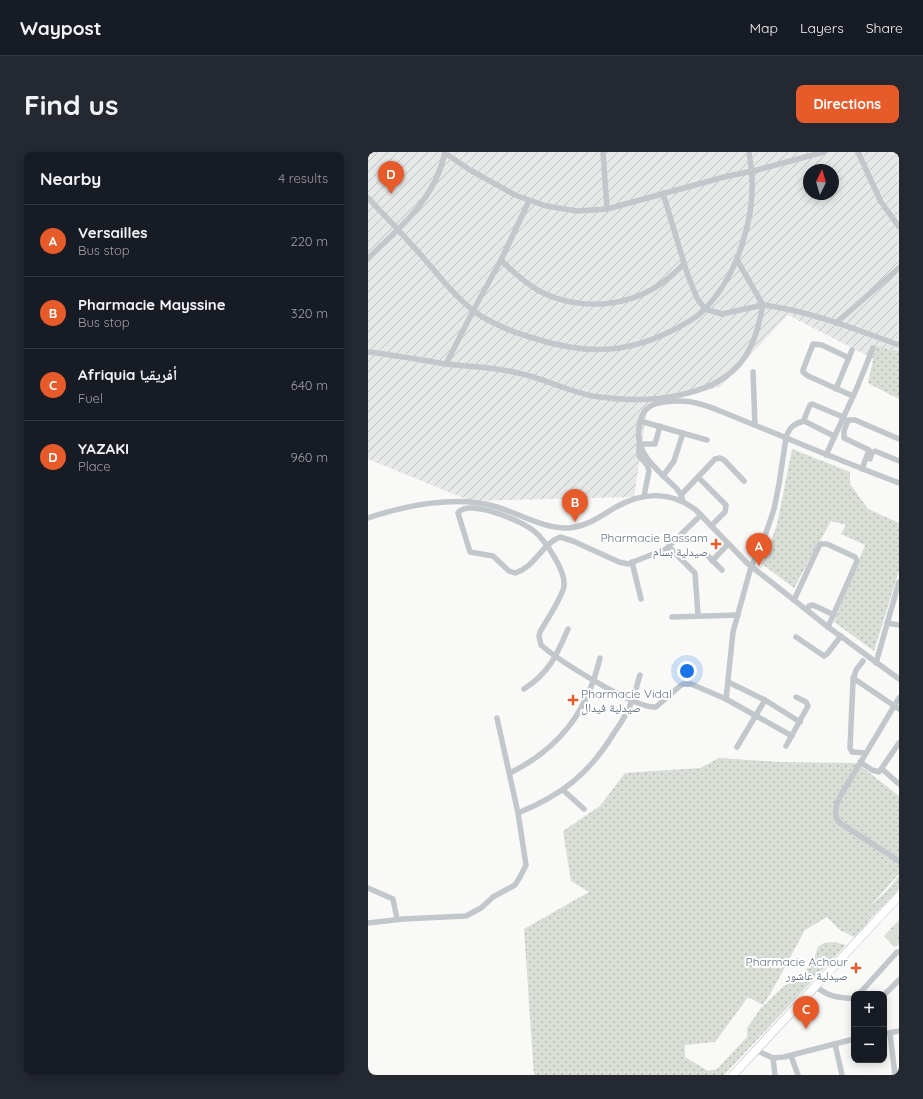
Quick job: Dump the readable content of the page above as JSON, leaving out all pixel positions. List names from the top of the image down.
{
  "places": {
    "health": ["Pharmacie Bassam صيدلية بسام", "Pharmacie Vidal صيدلية فيدال", "Pharmacie Achour صيدلية عاشور"]
  },
  "north": "top",
  "page": {
    "header": "Waypost",
    "nav": ["Map", "Layers", "Share"],
    "buttons": "Directions",
    "title": "Find us",
    "heading": ["Nearby", "4 results"],
    "pins": [
      "D",
      "B",
      "A",
      "C"
    ],
    "list": [
      {
        "mark": "A",
        "name": "Versailles",
        "note": "Bus stop",
        "value": "220 m"
      },
      {
        "mark": "B",
        "name": "Pharmacie Mayssine",
        "note": "Bus stop",
        "value": "320 m"
      },
      {
        "mark": "C",
        "name": "Afriquia أفريقيا",
        "note": "Fuel",
        "value": "640 m"
      },
      {
        "mark": "D",
        "name": "YAZAKI",
        "note": "Place",
        "value": "960 m"
      }
    ],
    "map_buttons": ["+", "−"]
  }
}
